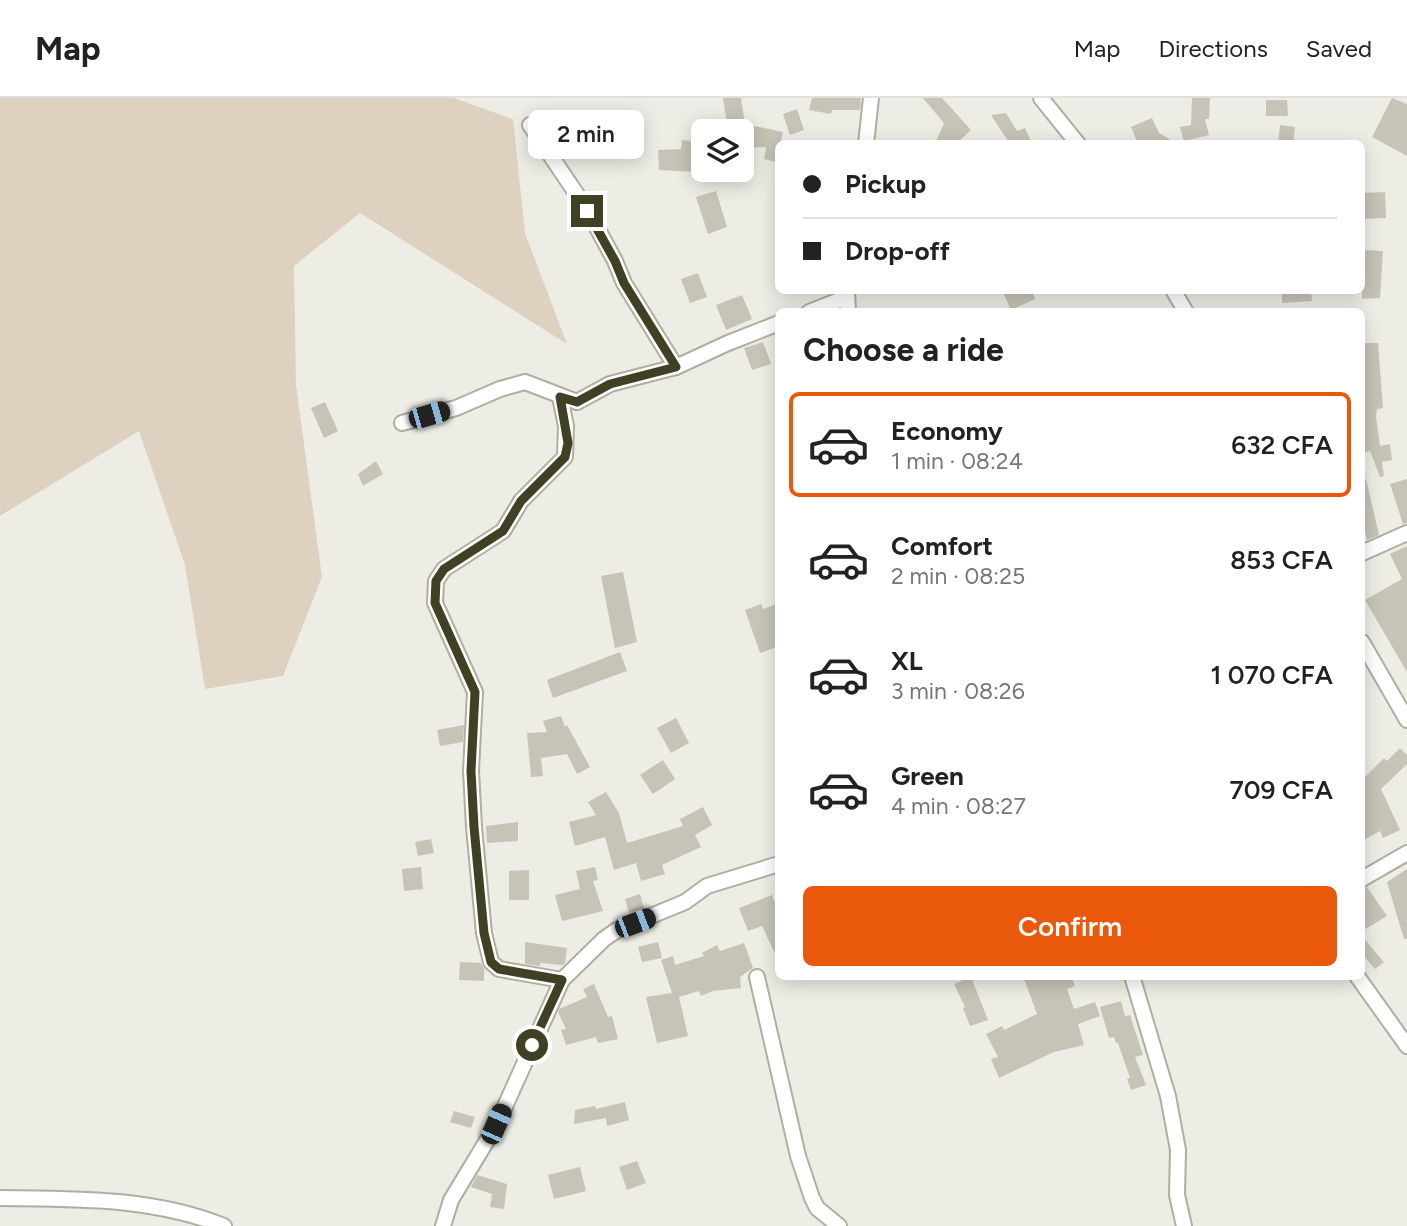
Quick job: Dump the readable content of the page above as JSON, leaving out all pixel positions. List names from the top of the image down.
{
  "page": {
    "header": "Map",
    "nav": ["Map", "Directions", "Saved"],
    "bubble": "2 min",
    "banner": ["Pickup", "Drop-off"],
    "heading": "Choose a ride",
    "list": [
      {
        "name": "Economy",
        "note": "1 min · 08:24",
        "value": "632 CFA"
      },
      {
        "name": "Comfort",
        "note": "2 min · 08:25",
        "value": "853 CFA"
      },
      {
        "name": "XL",
        "note": "3 min · 08:26",
        "value": "1 070 CFA"
      },
      {
        "name": "Green",
        "note": "4 min · 08:27",
        "value": "709 CFA"
      }
    ],
    "buttons": "Confirm"
  }
}
